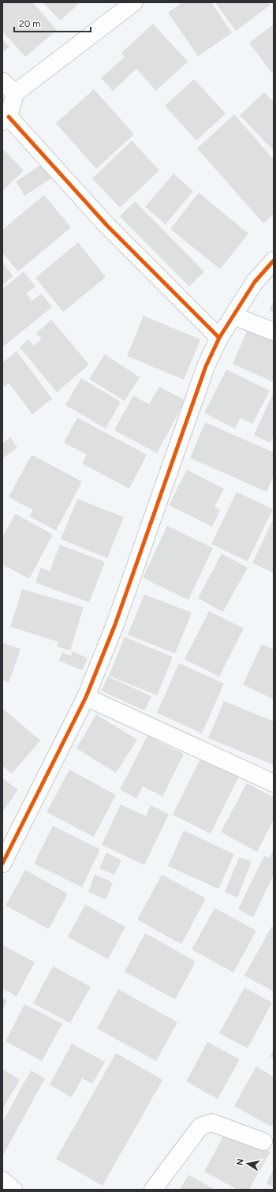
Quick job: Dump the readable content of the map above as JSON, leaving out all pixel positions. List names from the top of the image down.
{
  "scale_bar": "20 m",
  "north": "left"
}
